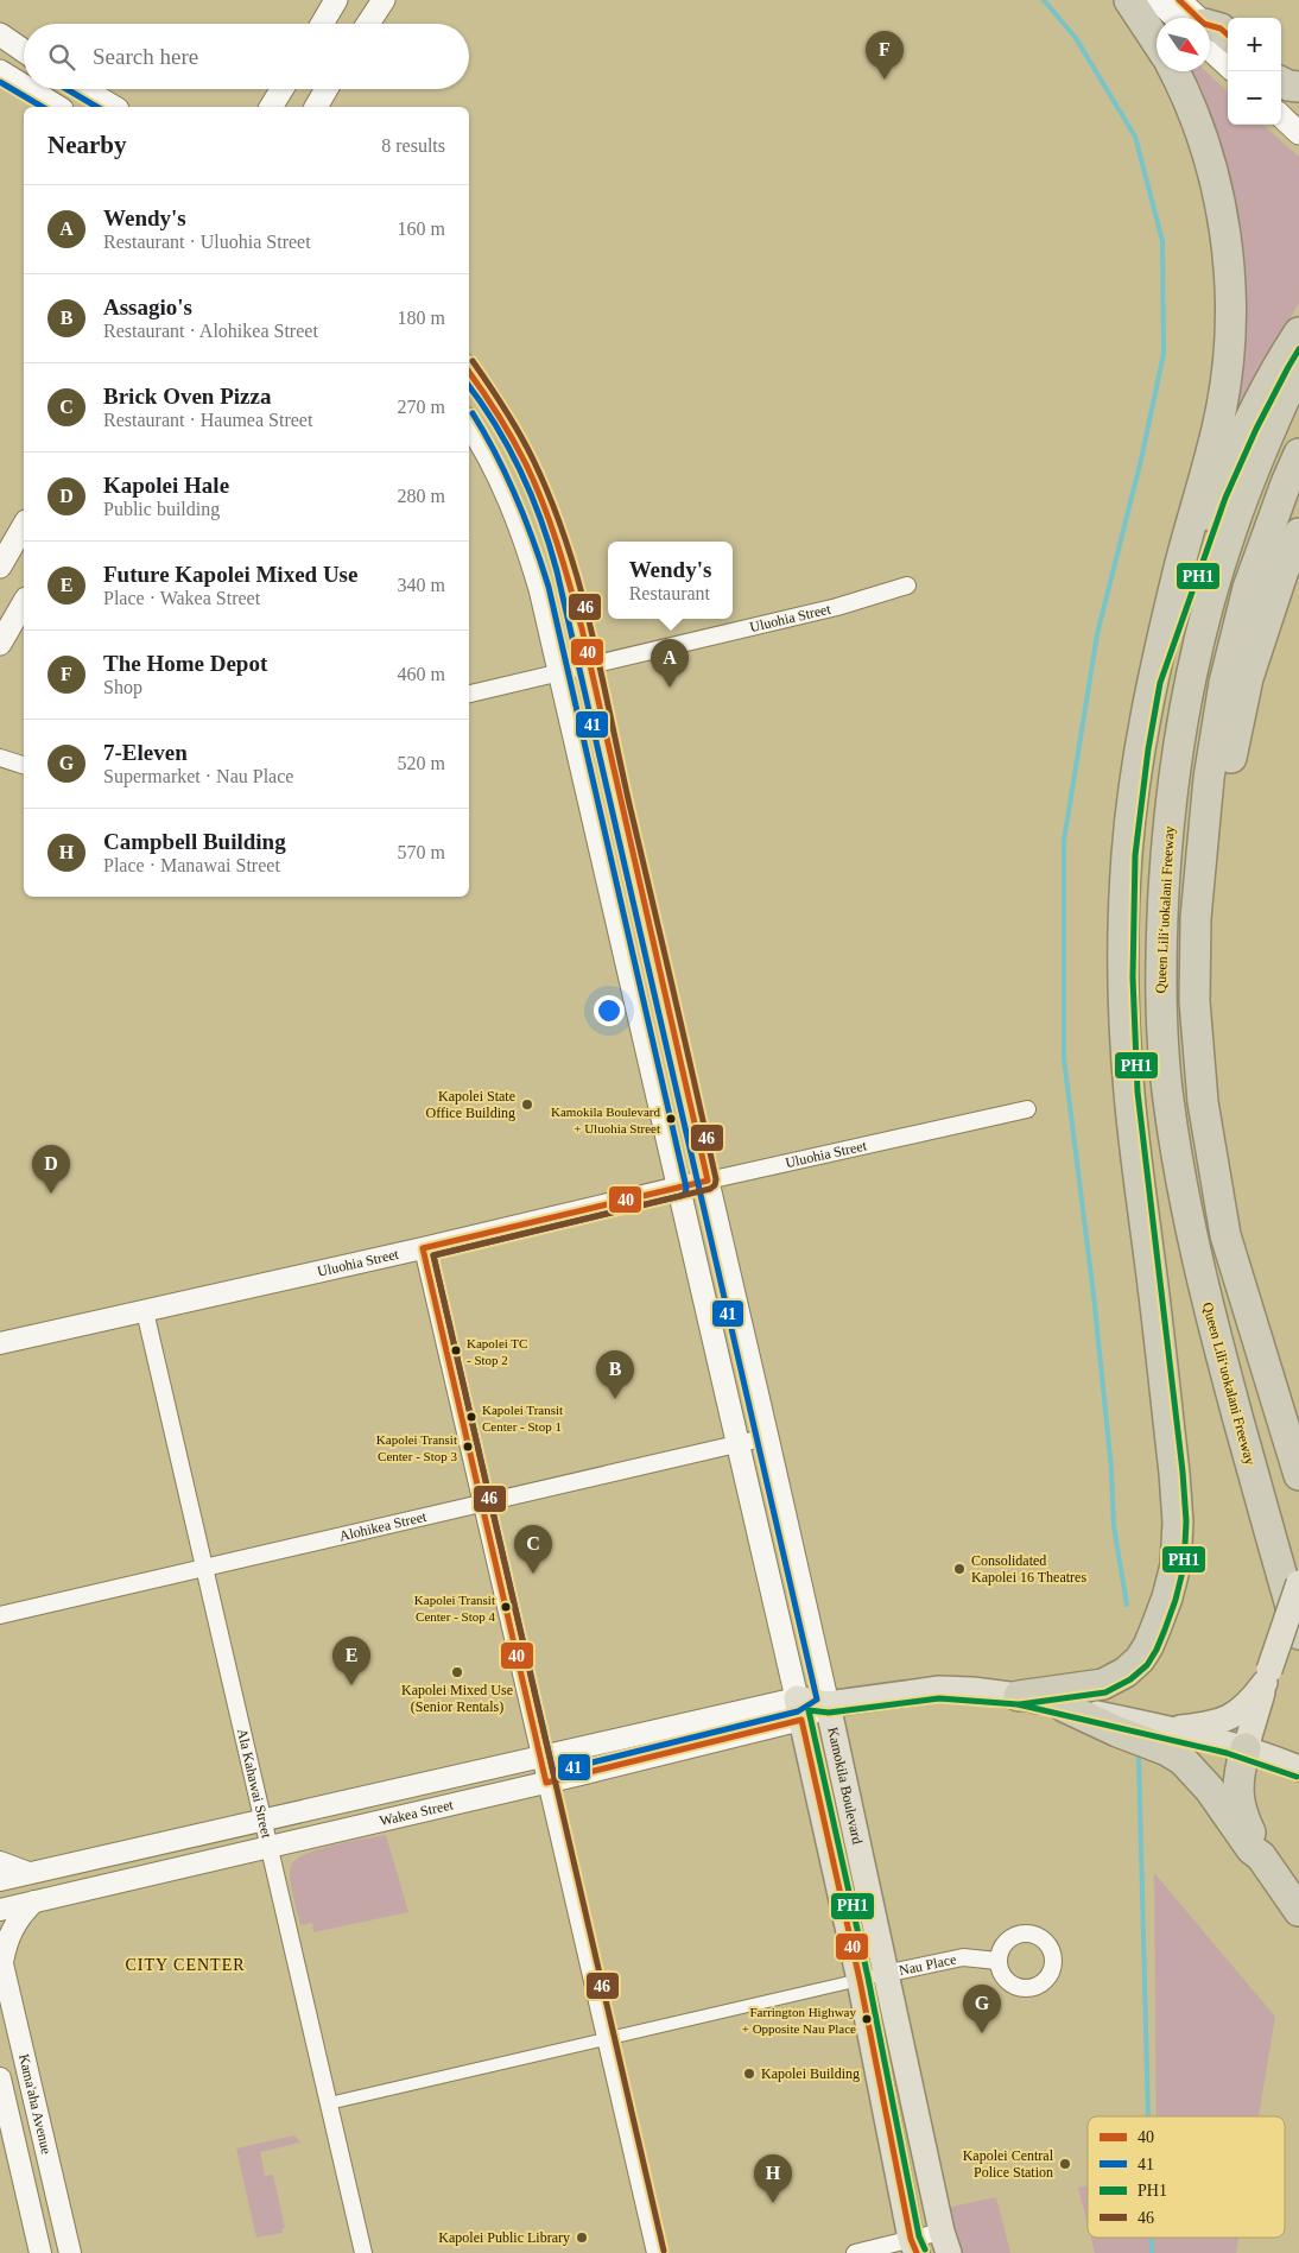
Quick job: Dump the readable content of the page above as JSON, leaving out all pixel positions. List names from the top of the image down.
{
  "streets": {
    "highway": ["Queen Liliʻuokalani Freeway"],
    "main road": ["Kamokila Boulevard", "Wakea Street"],
    "street": [
      "Uluohia Street",
      "Alohikea Street",
      "Ala Kahawai Street",
      "Nau Place",
      "Kama'aha Avenue"
    ]
  },
  "crossings": [
    ["Uluohia Street", "Ala Kahawai Street"],
    ["Uluohia Street", "Kamokila Boulevard"],
    ["Alohikea Street", "Ala Kahawai Street"],
    ["Alohikea Street", "Kamokila Boulevard"],
    ["Ala Kahawai Street", "Wakea Street"],
    ["Kamokila Boulevard", "Wakea Street"],
    ["Kamokila Boulevard", "Nau Place"]
  ],
  "districts": ["CITY CENTER"],
  "places": [
    "Kapolei State Office Building",
    "Kamokila Boulevard + Uluohia Street",
    "Kapolei TC - Stop 2",
    "Kapolei Transit Center - Stop 1",
    "Kapolei Transit Center - Stop 3",
    "Consolidated Kapolei 16 Theatres",
    "Kapolei Transit Center - Stop 4",
    "Kapolei Mixed Use (Senior Rentals)",
    "Farrington Highway + Opposite Nau Place",
    "Kapolei Building",
    "Kapolei Central Police Station",
    "Kapolei Public Library"
  ],
  "lines": [
    "transit line 40",
    "transit line 41",
    "transit line PH1",
    "transit line 46"
  ],
  "legend": [
    "40",
    "41",
    "PH1",
    "46"
  ],
  "north": "bottom right",
  "page": {
    "map_buttons": ["+", "−"],
    "search": "Search here",
    "pins": [
      "F",
      "A",
      "D",
      "B",
      "C",
      "E",
      "G",
      "H"
    ],
    "heading": ["Nearby", "8 results"],
    "list": [
      {
        "mark": "A",
        "name": "Wendy's",
        "note": "Restaurant · Uluohia Street",
        "value": "160 m"
      },
      {
        "mark": "B",
        "name": "Assagio's",
        "note": "Restaurant · Alohikea Street",
        "value": "180 m"
      },
      {
        "mark": "C",
        "name": "Brick Oven Pizza",
        "note": "Restaurant · Haumea Street",
        "value": "270 m"
      },
      {
        "mark": "D",
        "name": "Kapolei Hale",
        "note": "Public building",
        "value": "280 m"
      },
      {
        "mark": "E",
        "name": "Future Kapolei Mixed Use",
        "note": "Place · Wakea Street",
        "value": "340 m"
      },
      {
        "mark": "F",
        "name": "The Home Depot",
        "note": "Shop",
        "value": "460 m"
      },
      {
        "mark": "G",
        "name": "7-Eleven",
        "note": "Supermarket · Nau Place",
        "value": "520 m"
      },
      {
        "mark": "H",
        "name": "Campbell Building",
        "note": "Place · Manawai Street",
        "value": "570 m"
      }
    ],
    "popup": ["Wendy's", "Restaurant"]
  }
}
